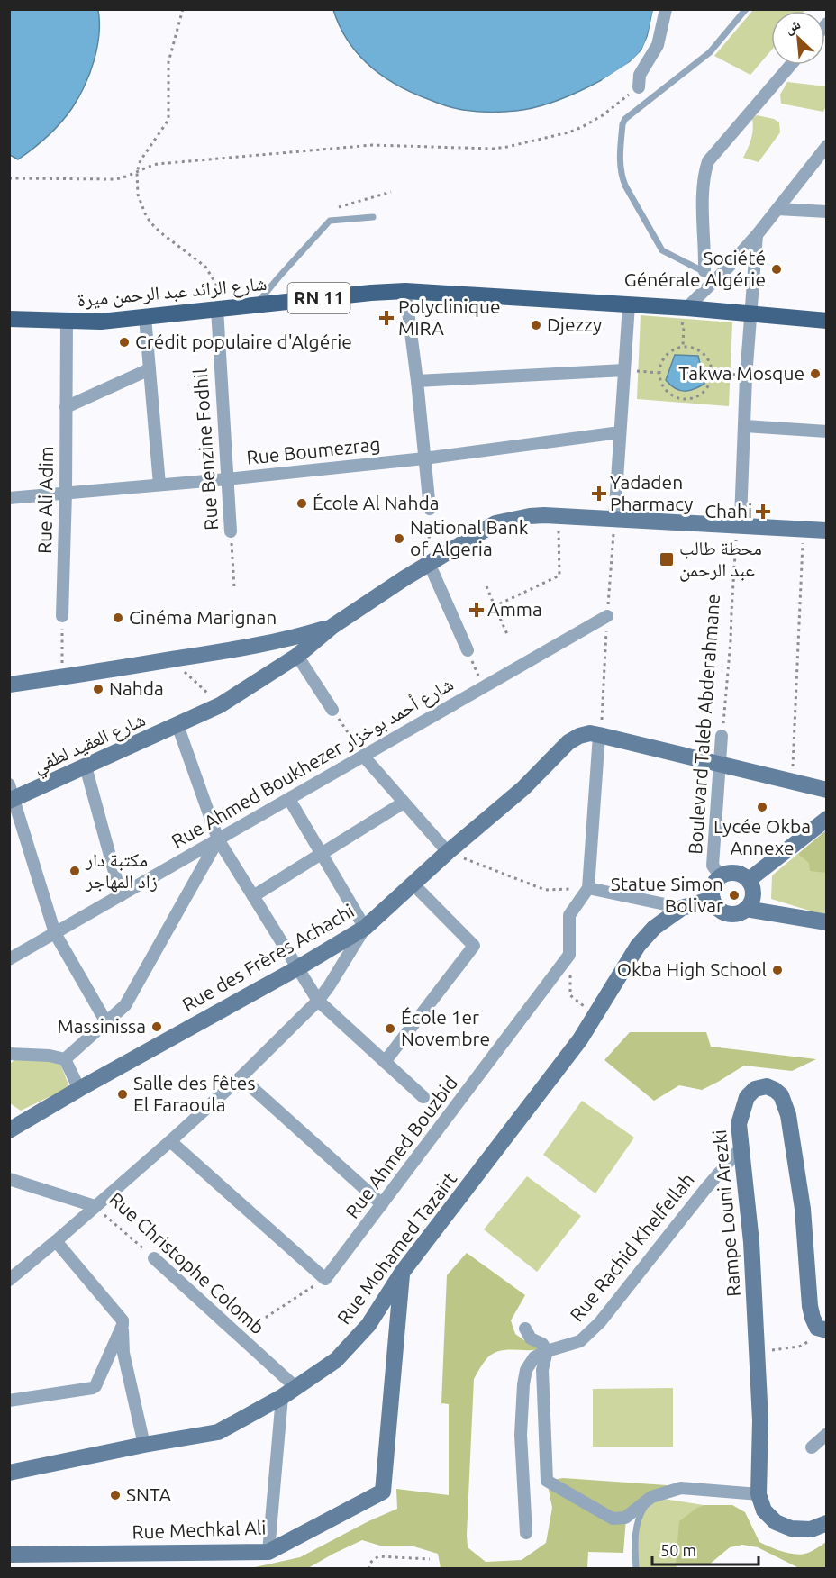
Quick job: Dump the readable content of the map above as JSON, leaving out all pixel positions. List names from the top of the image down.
{
  "streets": {
    "main road": ["شارع الرائد عبد الرحمن ميرة", "RN 11"],
    "street": [
      "Rue Benzine Fodhil",
      "Rue Boumezrag",
      "Rue Ali Adim",
      "Boulevard Taleb Abderahmane",
      "شارع العقيد لطفي",
      "Rue Ahmed Boukhezer شارع أحمد بوخزار",
      "Rue des Frères Achachi",
      "Rue Ahmed Bouzbid",
      "Rampe Louni Arezki",
      "Rue Rachid Khelfellah",
      "Rue Mohamed Tazairt",
      "Rue Christophe Colomb",
      "Rue Mechkal Ali"
    ]
  },
  "crossings": [
    ["شارع الرائد عبد الرحمن ميرة", "RN 11"],
    ["شارع الرائد عبد الرحمن ميرة", "Rue Benzine Fodhil"],
    ["شارع الرائد عبد الرحمن ميرة", "Rue Ali Adim"],
    ["Rue Benzine Fodhil", "Rue Boumezrag"],
    ["Rue Boumezrag", "Rue Ali Adim"],
    ["Boulevard Taleb Abderahmane", "Rue Mohamed Tazairt"],
    ["Rampe Louni Arezki", "Rue Rachid Khelfellah"],
    ["Rue Mohamed Tazairt", "Rue Christophe Colomb"],
    ["Rue Mohamed Tazairt", "Rue Mechkal Ali"]
  ],
  "places": {
    "other": [
      "Société Générale Algérie",
      "Djezzy",
      "Crédit populaire d'Algérie",
      "Takwa Mosque",
      "École Al Nahda",
      "National Bank of Algeria",
      "Cinéma Marignan",
      "Nahda",
      "Lycée Okba Annexe",
      "مكتبة دار زاد المهاجر",
      "Statue Simon Bolivar",
      "Okba High School",
      "Massinissa",
      "École 1er Novembre",
      "Salle des fêtes El Faraoula",
      "SNTA"
    ],
    "health": [
      "Polyclinique MIRA",
      "Yadaden Pharmacy",
      "Chahi",
      "Amma"
    ],
    "transit": ["محطة طالب عبد الرحمن"]
  },
  "scale_bar": "50 m",
  "north": "top left"
}
